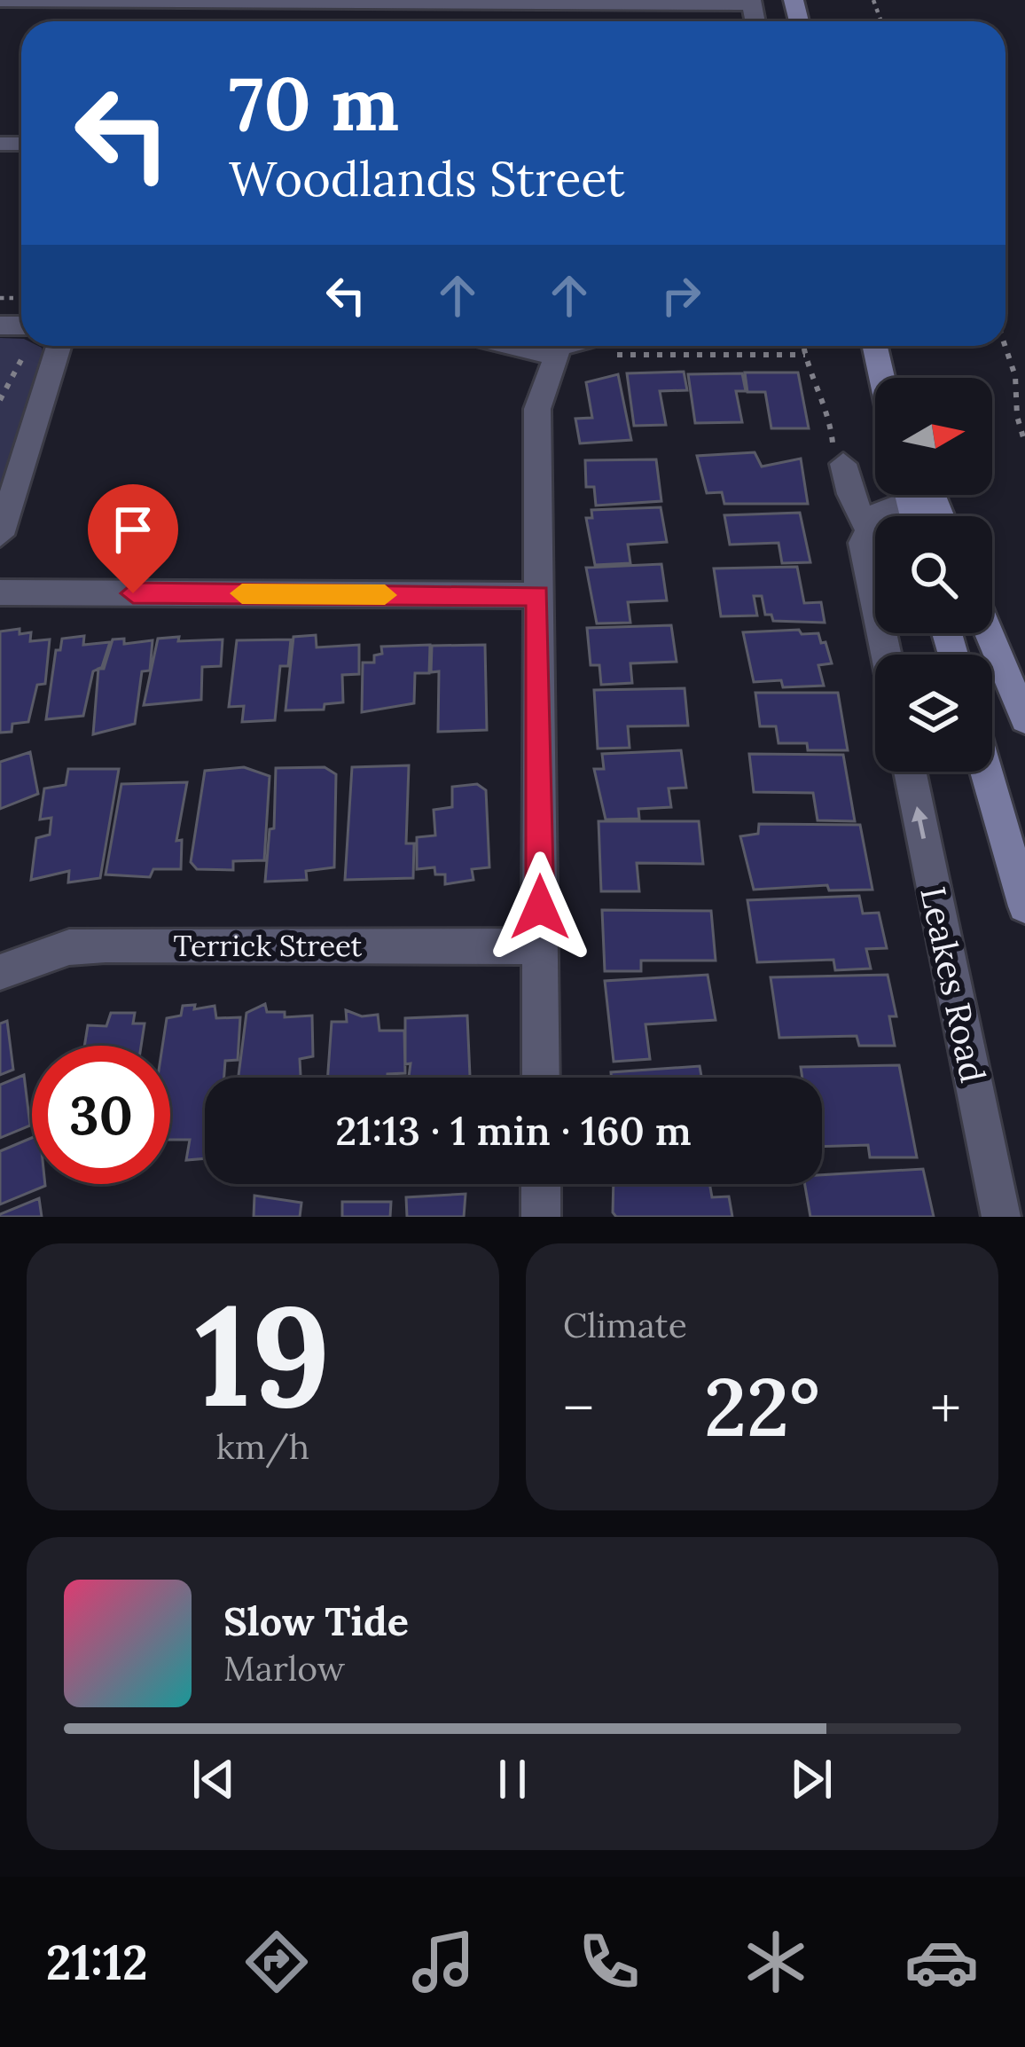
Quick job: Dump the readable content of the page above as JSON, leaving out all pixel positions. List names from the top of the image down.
{
  "streets": {
    "street": ["Terrick Street", "Leakes Road"]
  },
  "one_way": ["Leakes Road"],
  "north": "right",
  "page": {
    "turn": ["70 m", "Woodlands Street"],
    "limit": "30",
    "trip": "21:13 · 1 min · 160 m",
    "tile": [
      ["19", "km/h"],
      "Climate"
    ],
    "heat": ["−", "22°", "+"],
    "song": ["Slow Tide", "Marlow"],
    "tabs": "21:12"
  }
}
